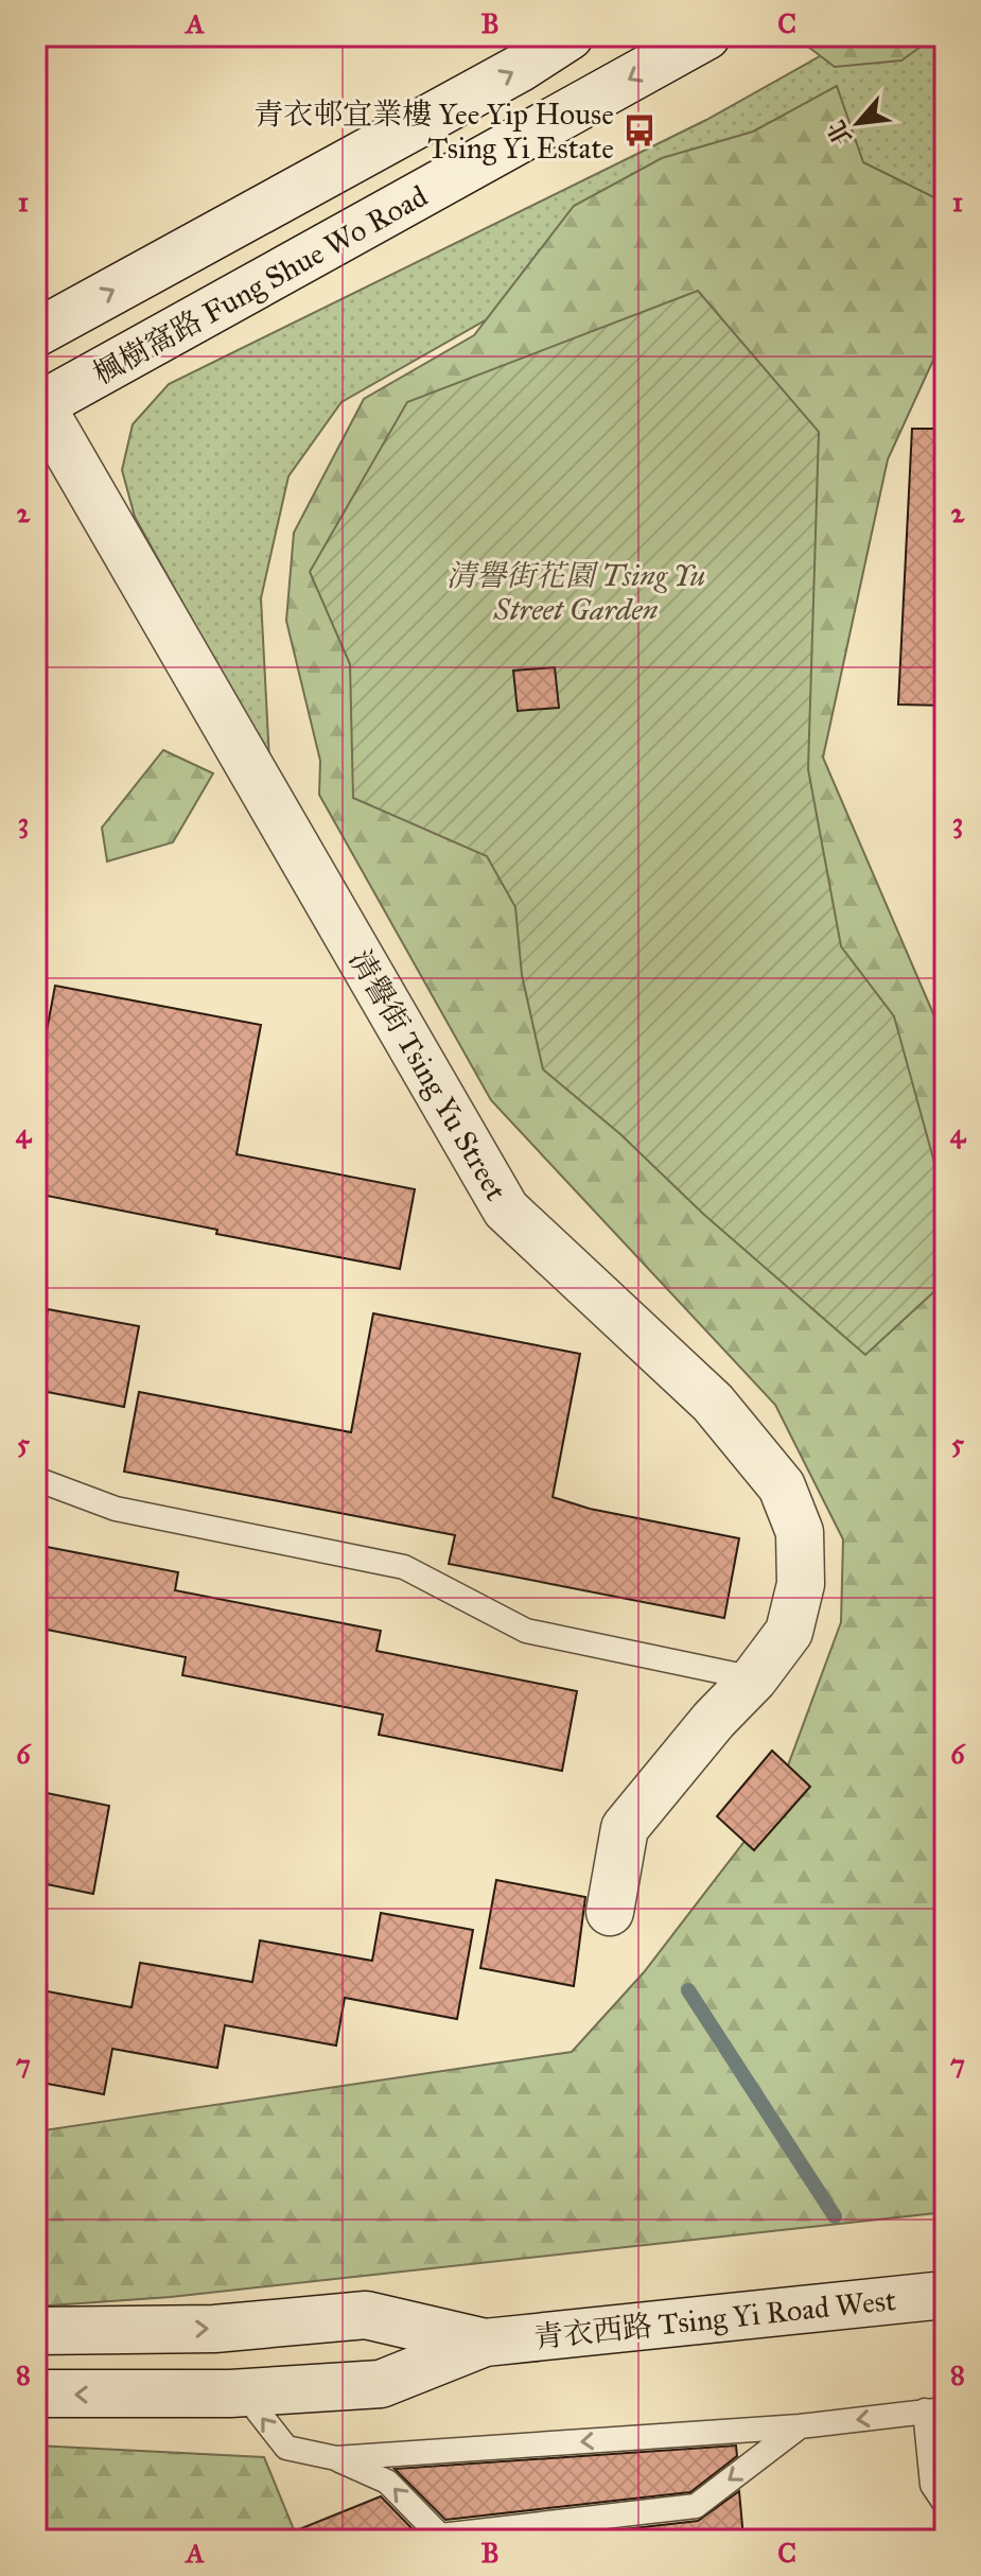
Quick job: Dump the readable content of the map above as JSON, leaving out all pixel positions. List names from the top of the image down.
{
  "streets": {
    "main road": ["楓樹窩路 Fung Shue Wo Road", "清譽街 Tsing Yu Street", "青衣西路 Tsing Yi Road West"]
  },
  "crossings": [
    ["楓樹窩路 Fung Shue Wo Road", "清譽街 Tsing Yu Street"]
  ],
  "parks": ["清譽街花園 Tsing Yu Street Garden"],
  "places": {
    "bus stop": ["青衣邨宜業樓 Yee Yip House Tsing Yi Estate"]
  },
  "north": "bottom left",
  "grid": {
    "columns": ["A", "B", "C"],
    "rows": [
      "1",
      "2",
      "3",
      "4",
      "5",
      "6",
      "7",
      "8"
    ]
  }
}
